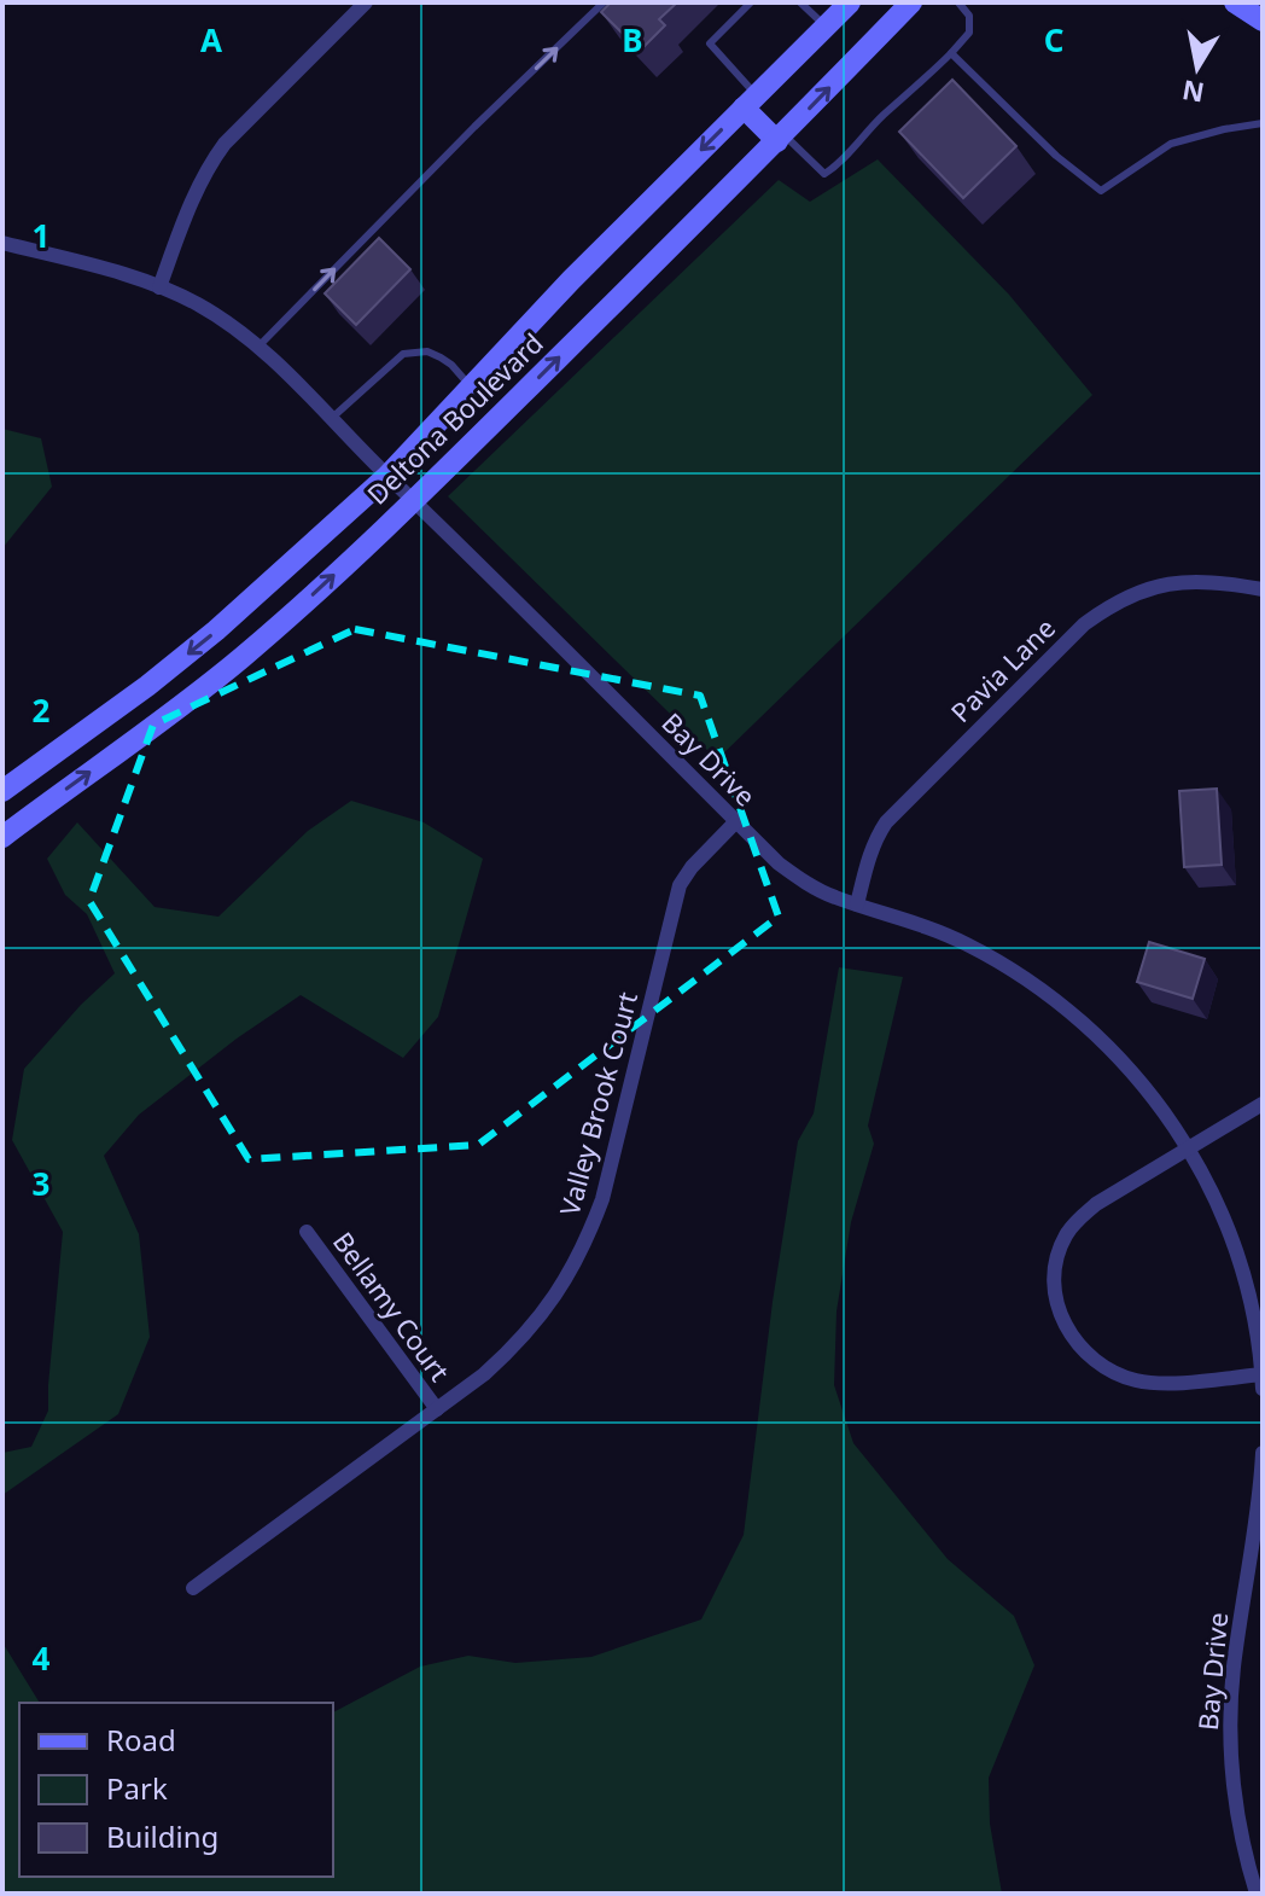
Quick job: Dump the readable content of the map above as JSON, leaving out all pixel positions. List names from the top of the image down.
{
  "streets": {
    "main road": ["Deltona Boulevard"],
    "street": [
      "Pavia Lane",
      "Bay Drive",
      "Valley Brook Court",
      "Bellamy Court"
    ]
  },
  "crossings": [
    ["Deltona Boulevard", "Bay Drive"],
    ["Pavia Lane", "Bay Drive"],
    ["Bay Drive", "Valley Brook Court"],
    ["Valley Brook Court", "Bellamy Court"]
  ],
  "legend": ["Road", "Park", "Building"],
  "north": "bottom",
  "grid": {
    "columns": ["A", "B", "C"],
    "rows": [
      "1",
      "2",
      "3",
      "4"
    ]
  }
}
